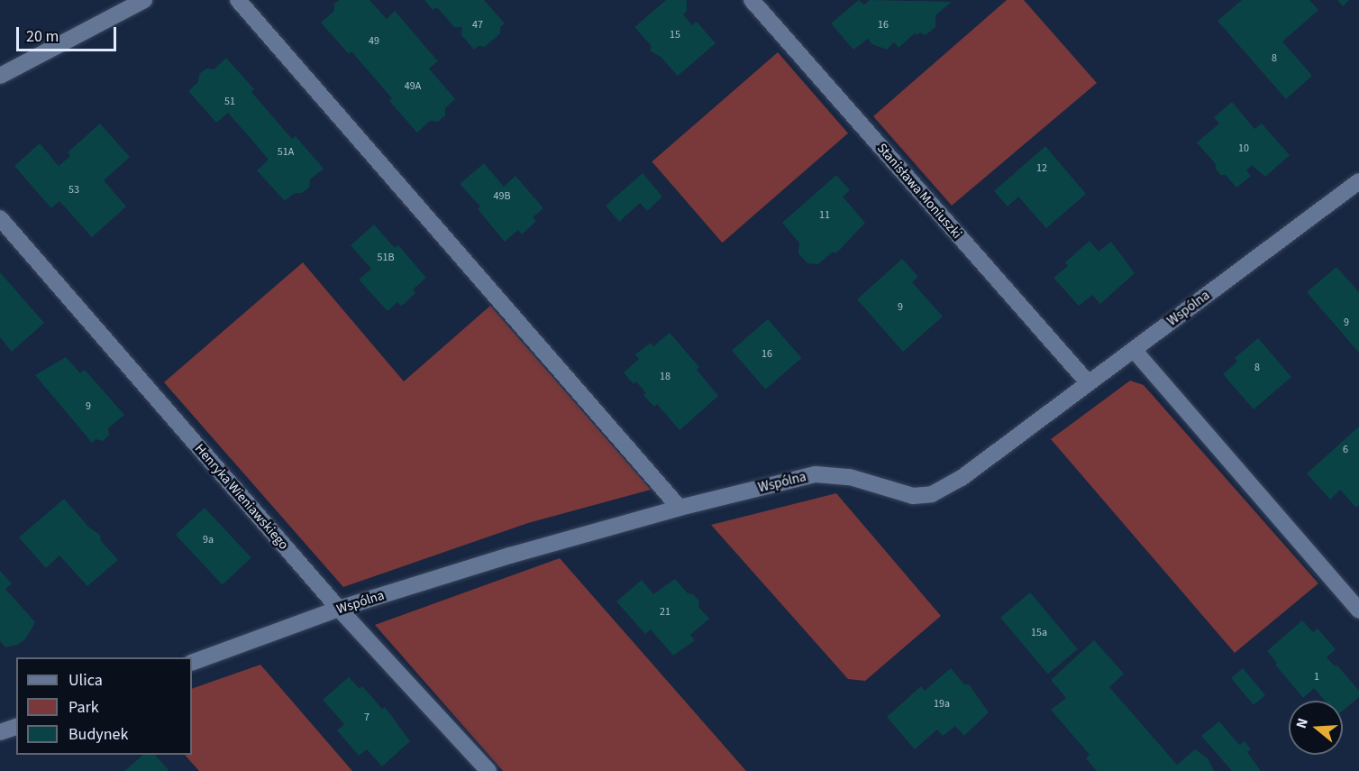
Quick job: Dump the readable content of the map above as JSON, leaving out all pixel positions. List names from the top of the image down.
{
  "streets": {
    "street": ["Stanisława Moniuszki", "Wspólna", "Henryka Wieniawskiego"]
  },
  "crossings": [
    ["Stanisława Moniuszki", "Wspólna"],
    ["Wspólna", "Henryka Wieniawskiego"]
  ],
  "house_numbers": [
    "47",
    "16",
    "15",
    "49",
    "8",
    "49A",
    "51",
    "10",
    "51A",
    "12",
    "53",
    "49B",
    "11",
    "51B",
    "9",
    "9",
    "16",
    "8",
    "18",
    "9",
    "6",
    "9a",
    "21",
    "15a",
    "1",
    "19a",
    "7"
  ],
  "legend": ["Ulica", "Park", "Budynek"],
  "scale_bar": "20 m",
  "north": "left"
}
